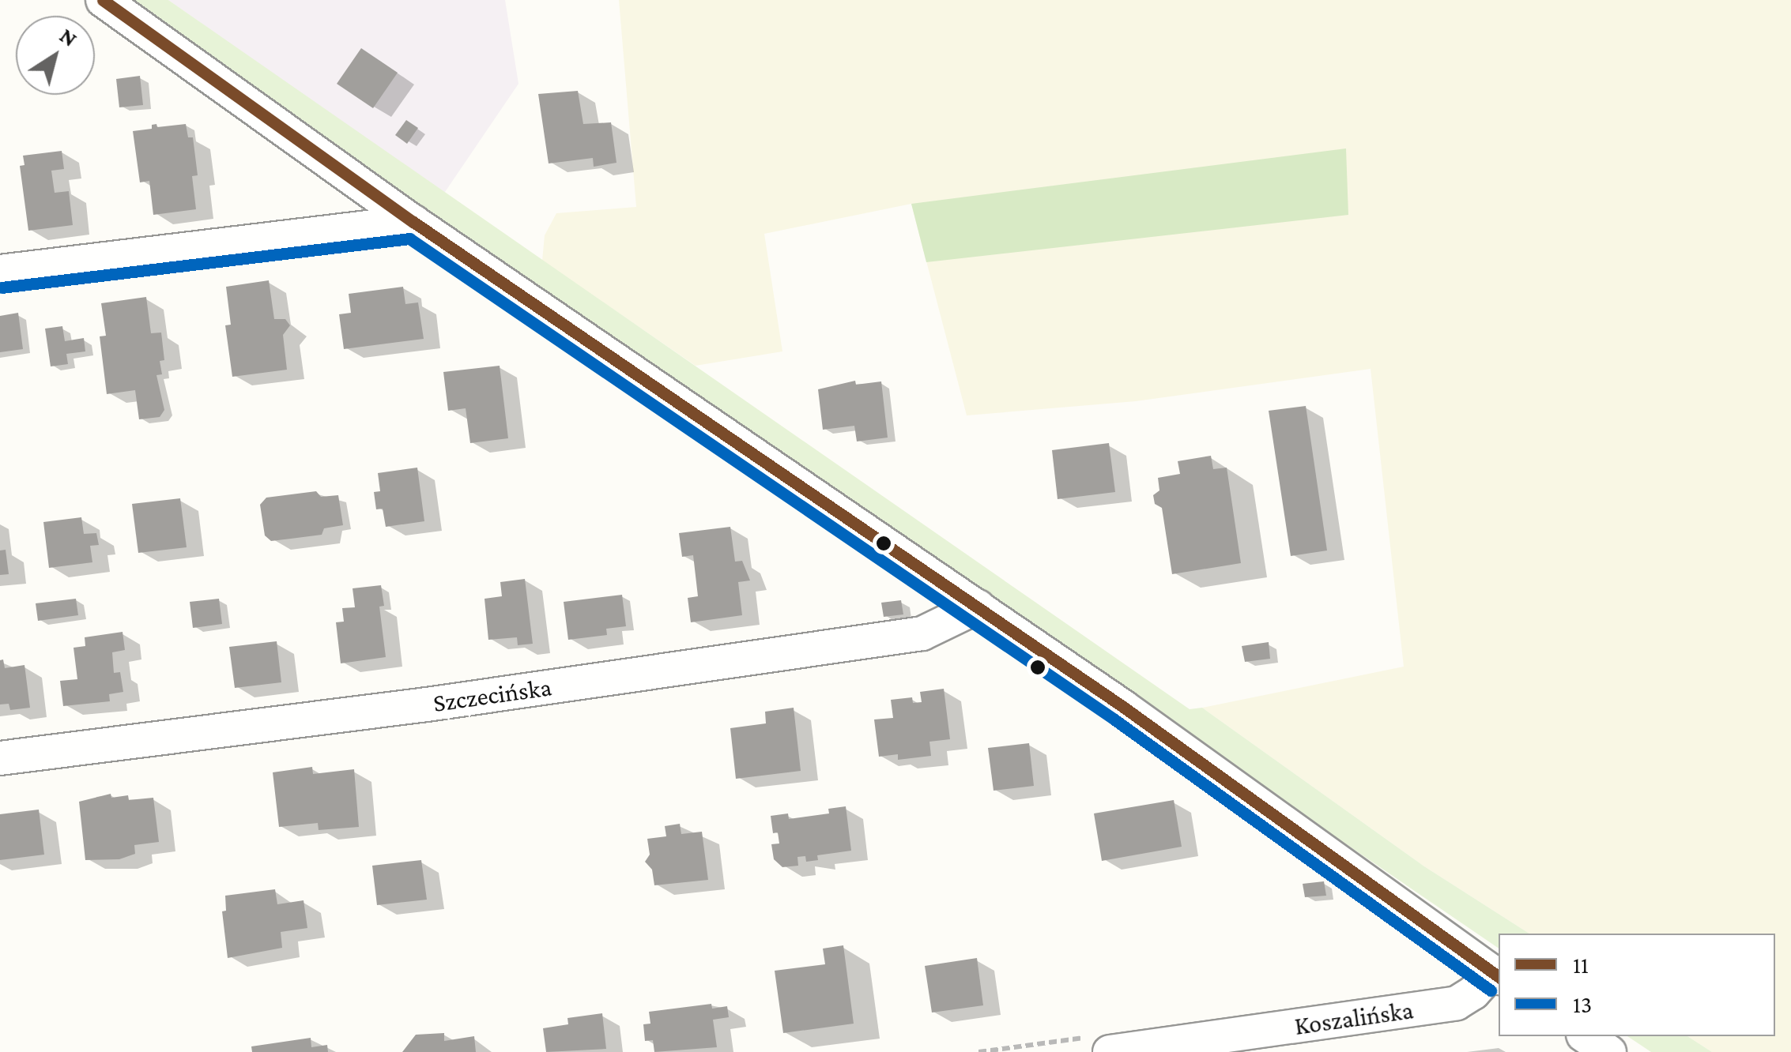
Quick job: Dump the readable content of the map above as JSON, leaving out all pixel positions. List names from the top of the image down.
{
  "streets": {
    "street": ["Szczecińska", "Koszalińska"]
  },
  "lines": ["transit line 11", "transit line 13"],
  "legend": ["11", "13"],
  "north": "top right"
}
